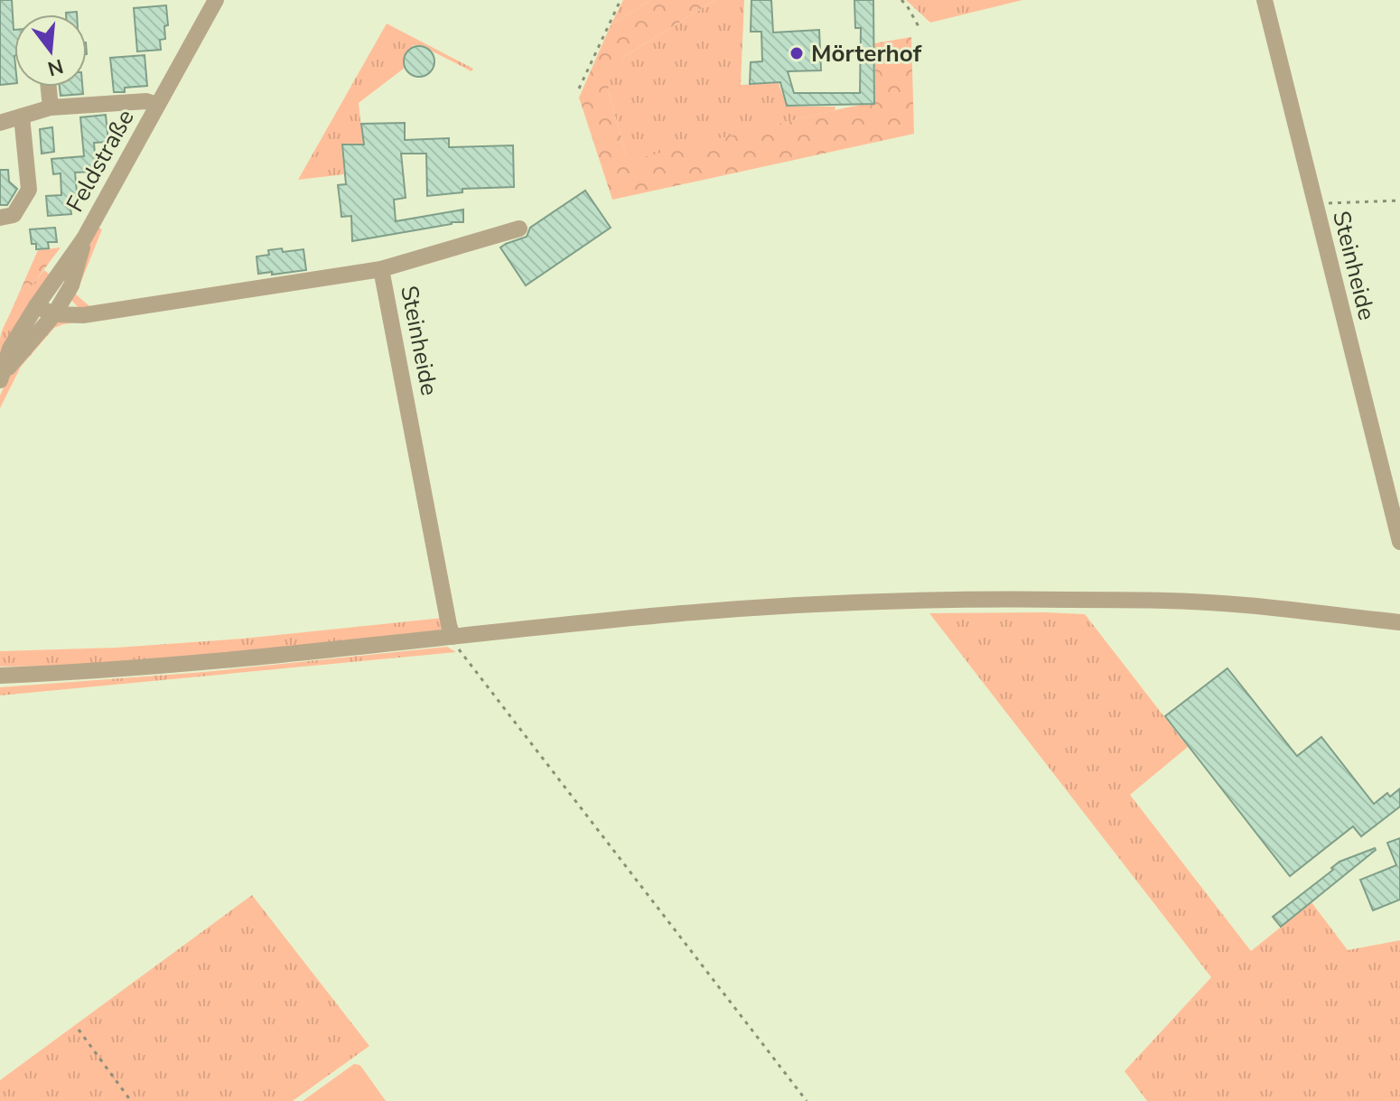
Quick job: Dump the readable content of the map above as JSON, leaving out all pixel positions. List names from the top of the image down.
{
  "streets": {
    "street": ["Feldstraße", "Steinheide"]
  },
  "crossings": [
    ["Feldstraße", "Steinheide"]
  ],
  "places": ["Mörterhof"],
  "north": "bottom"
}
